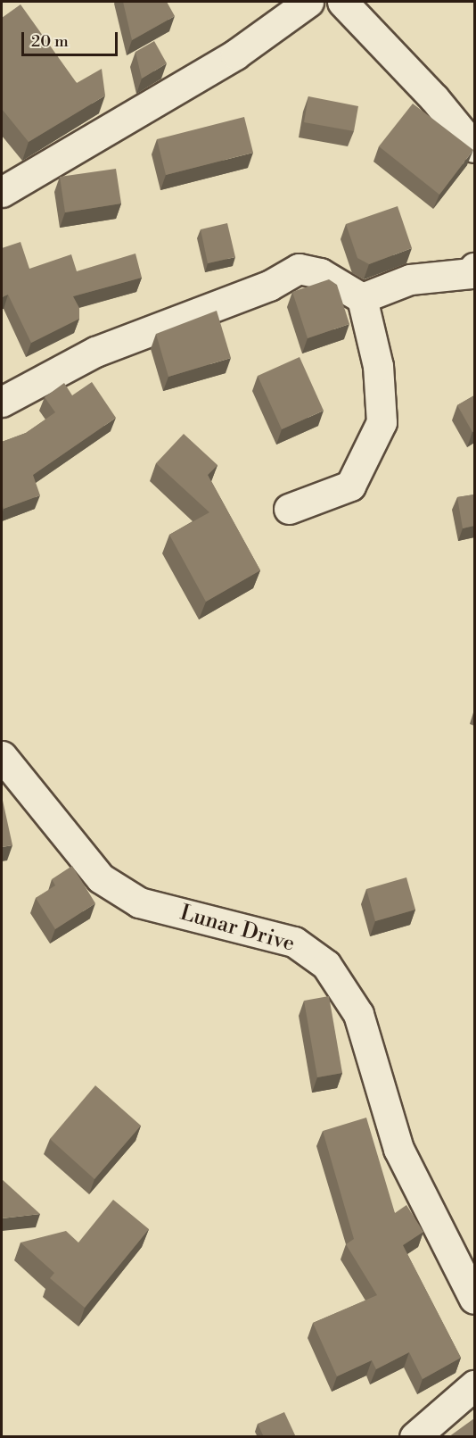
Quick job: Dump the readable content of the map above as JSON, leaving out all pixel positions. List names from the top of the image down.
{
  "streets": {
    "street": ["Lunar Drive"]
  },
  "scale_bar": "20 m"
}
